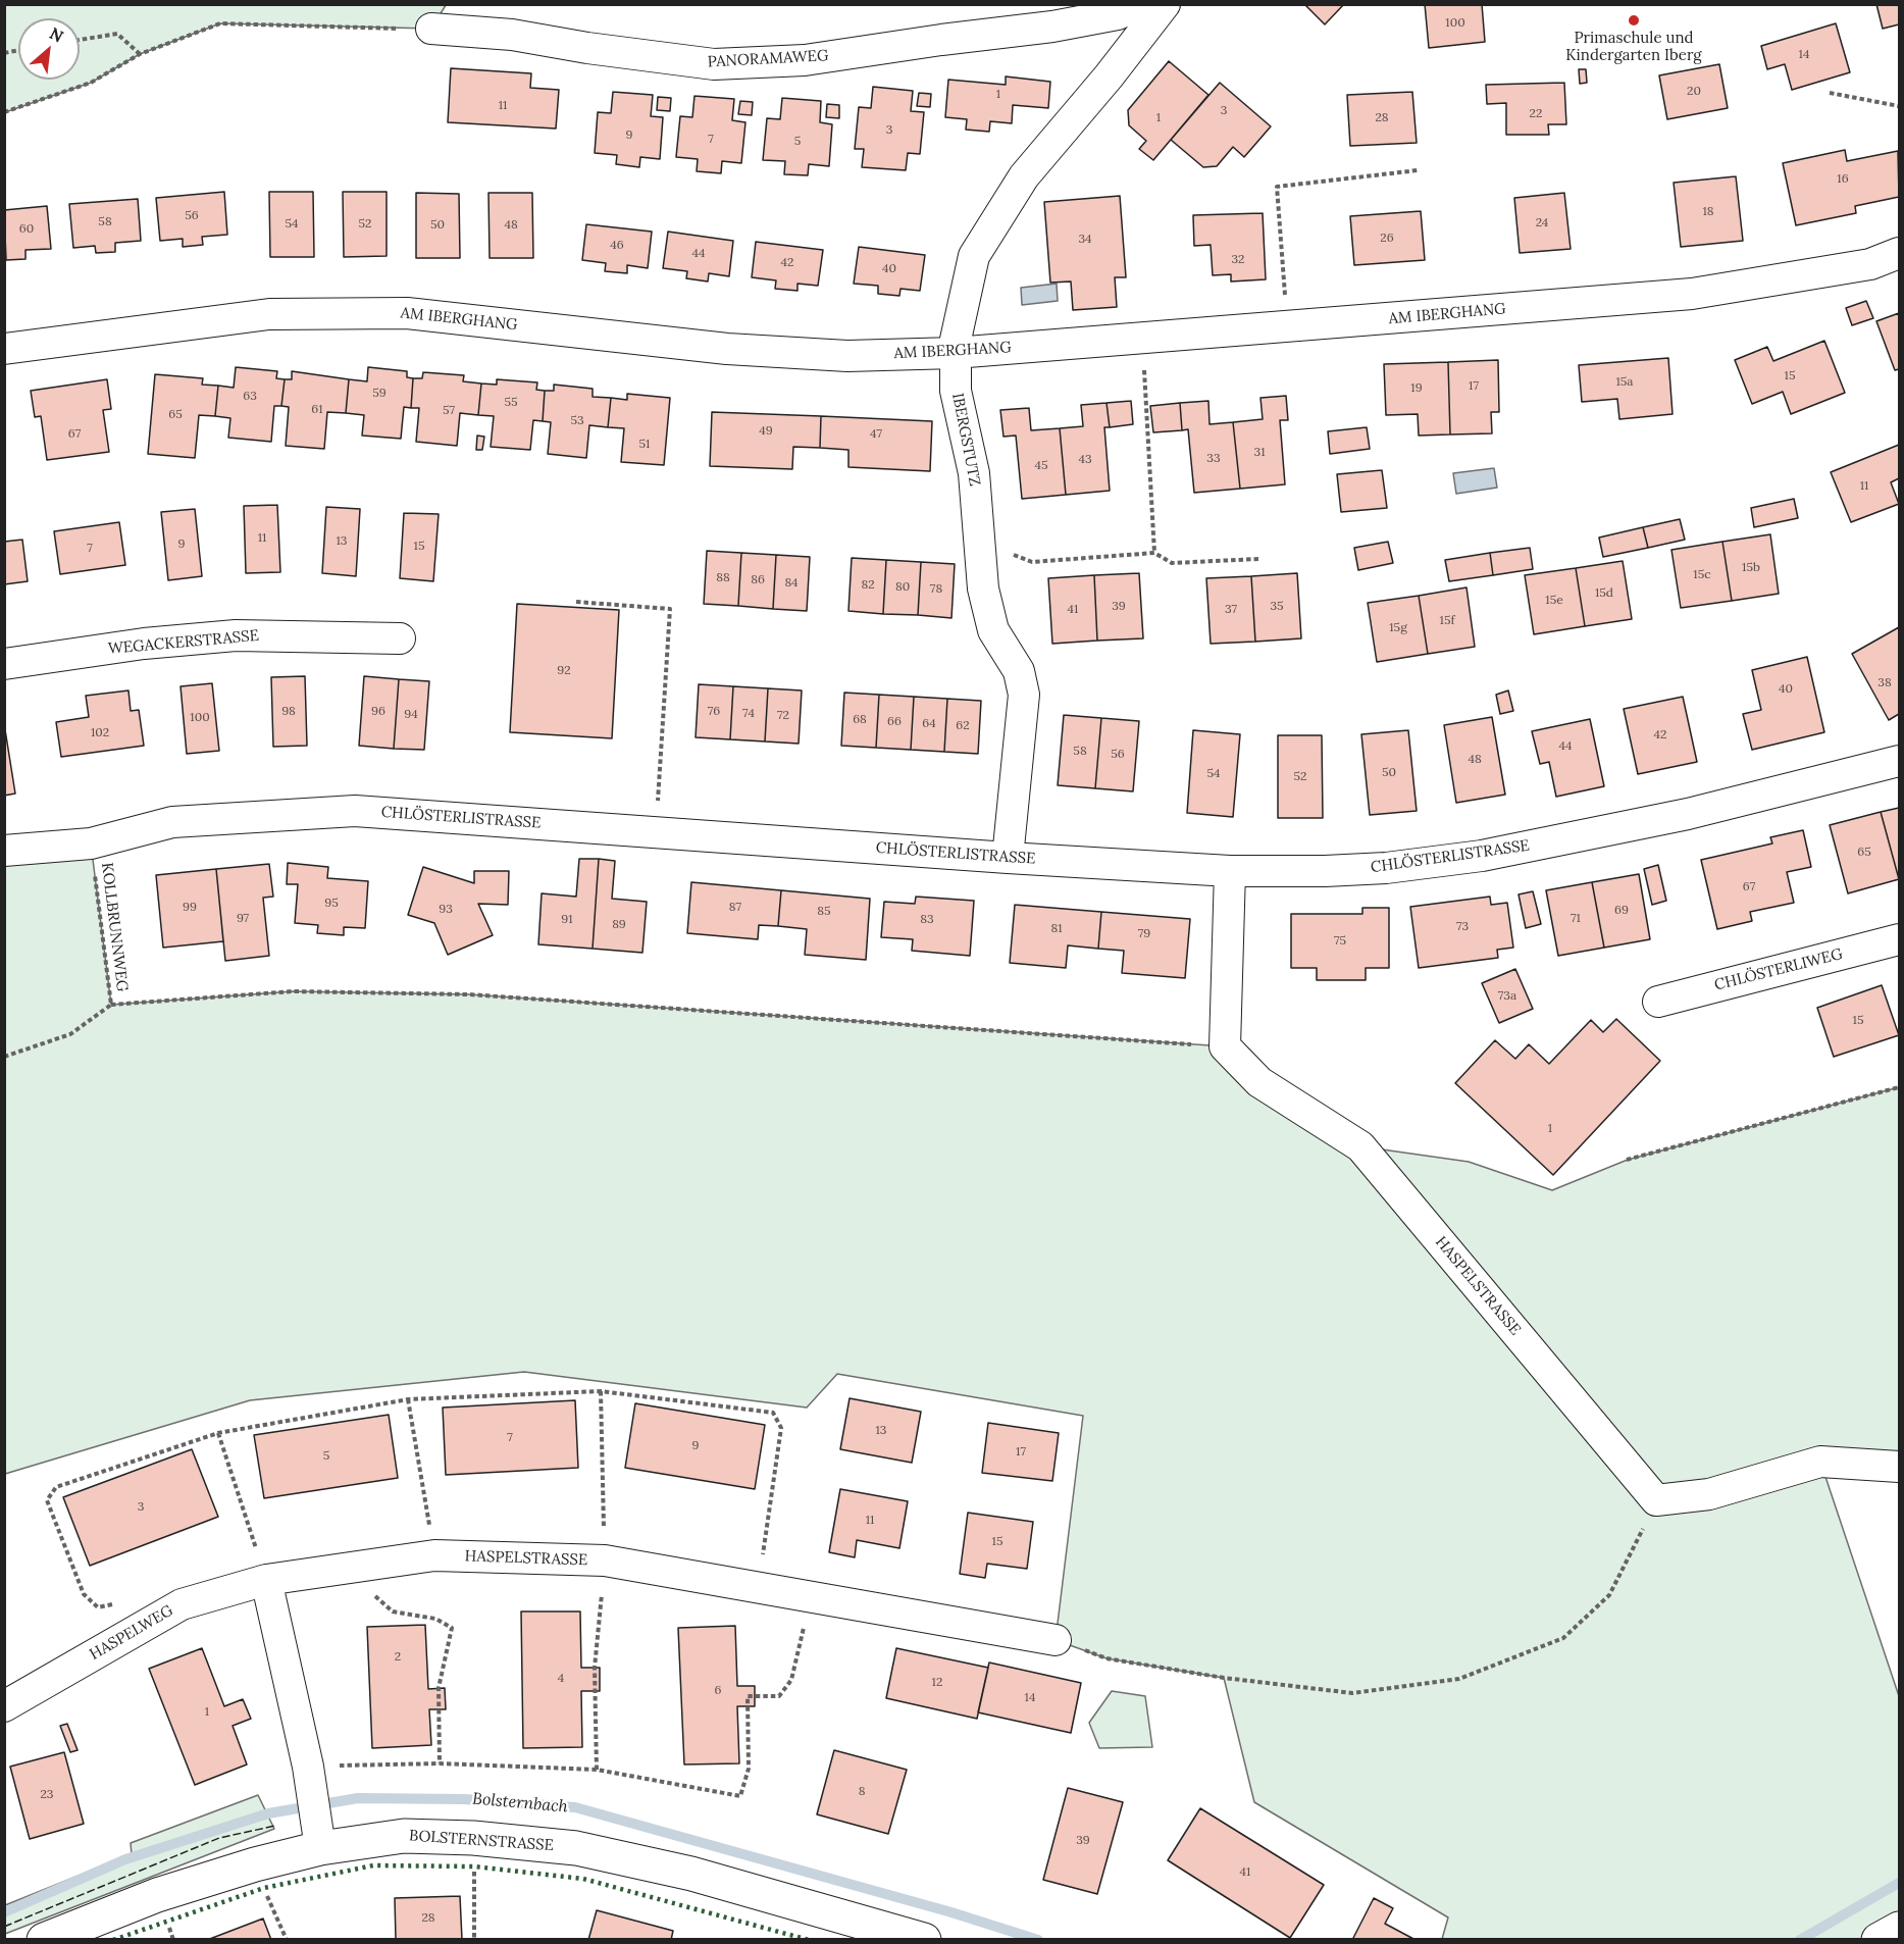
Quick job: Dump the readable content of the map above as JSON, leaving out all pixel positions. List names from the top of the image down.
{
  "streets": {
    "street": [
      "PANORAMAWEG",
      "AM IBERGHANG",
      "IBERGSTUTZ",
      "WEGACKERSTRASSE",
      "CHLÖSTERLISTRASSE",
      "CHLÖSTERLIWEG",
      "HASPELSTRASSE",
      "HASPELWEG",
      "BOLSTERNSTRASSE"
    ],
    "path": ["KOLLBRUNNWEG"]
  },
  "crossings": [
    ["AM IBERGHANG", "IBERGSTUTZ"],
    ["IBERGSTUTZ", "CHLÖSTERLISTRASSE"],
    ["CHLÖSTERLISTRASSE", "KOLLBRUNNWEG"],
    ["HASPELSTRASSE", "HASPELWEG"]
  ],
  "water": ["Bolsternbach"],
  "places": ["Primaschule und Kindergarten Iberg"],
  "house_numbers": [
    "100",
    "14",
    "20",
    "1",
    "11",
    "3",
    "22",
    "1",
    "28",
    "3",
    "9",
    "7",
    "5",
    "16",
    "18",
    "56",
    "58",
    "24",
    "54",
    "52",
    "50",
    "48",
    "60",
    "26",
    "34",
    "46",
    "44",
    "32",
    "42",
    "40",
    "15",
    "15a",
    "17",
    "19",
    "59",
    "63",
    "55",
    "61",
    "57",
    "65",
    "53",
    "49",
    "67",
    "47",
    "51",
    "31",
    "33",
    "43",
    "45",
    "11",
    "11",
    "13",
    "9",
    "15",
    "7",
    "15b",
    "15c",
    "88",
    "86",
    "84",
    "82",
    "80",
    "78",
    "15d",
    "15e",
    "39",
    "35",
    "41",
    "37",
    "15f",
    "15g",
    "92",
    "38",
    "40",
    "98",
    "96",
    "76",
    "74",
    "94",
    "72",
    "100",
    "68",
    "66",
    "64",
    "62",
    "102",
    "42",
    "44",
    "58",
    "56",
    "48",
    "50",
    "54",
    "52",
    "65",
    "67",
    "95",
    "99",
    "87",
    "93",
    "69",
    "85",
    "97",
    "71",
    "91",
    "83",
    "89",
    "73",
    "81",
    "79",
    "75",
    "73a",
    "15",
    "1",
    "13",
    "7",
    "9",
    "17",
    "5",
    "3",
    "11",
    "15",
    "2",
    "4",
    "12",
    "6",
    "14",
    "1",
    "8",
    "23",
    "39",
    "41",
    "28"
  ],
  "north": "top right"
}
